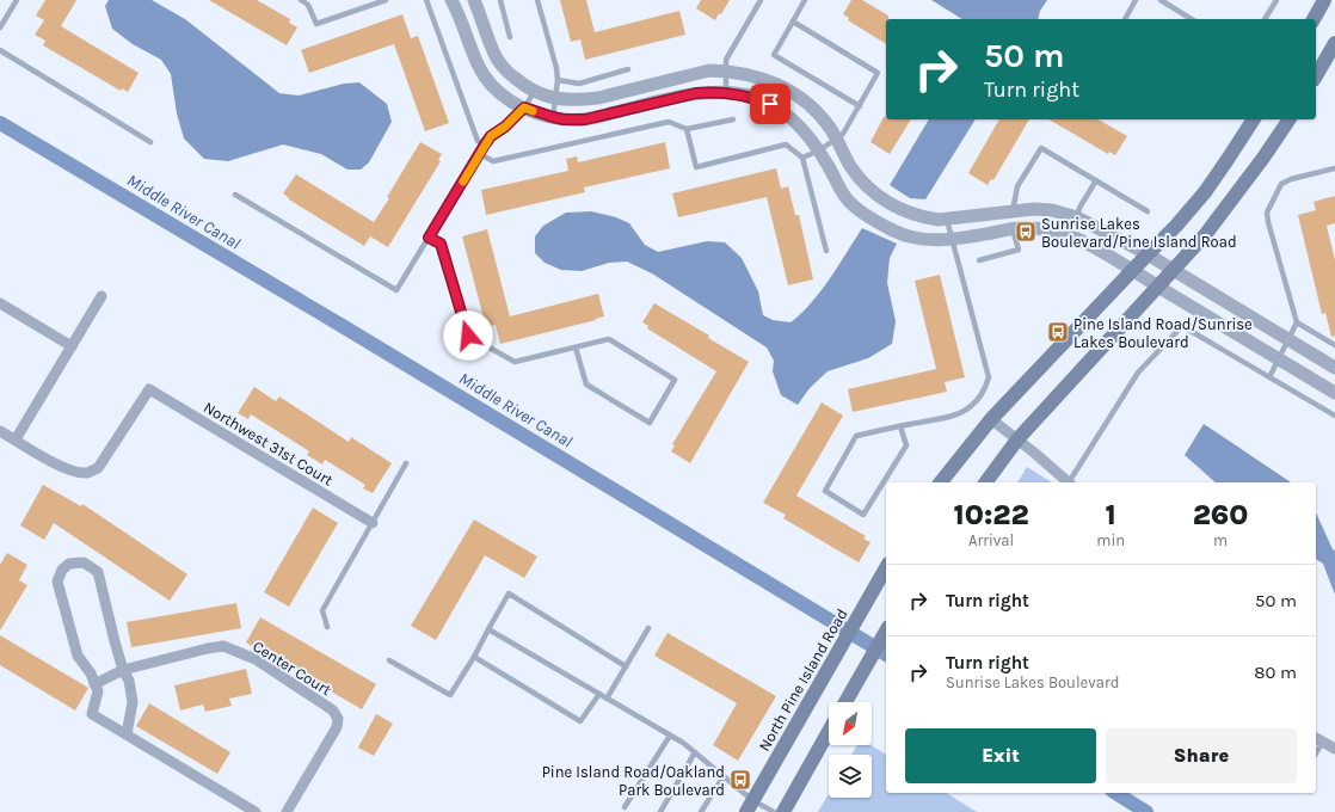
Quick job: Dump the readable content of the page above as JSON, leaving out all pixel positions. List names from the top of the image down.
{
  "streets": {
    "main road": ["North Pine Island Road"],
    "street": ["Northwest 31st Court", "Center Court"]
  },
  "water": ["Middle River Canal"],
  "places": {
    "bus stop": ["Sunrise Lakes Boulevard/Pine Island Road", "Pine Island Road/Sunrise Lakes Boulevard", "Pine Island Road/Oakland Park Boulevard"]
  },
  "north": "bottom left",
  "page": {
    "turn": ["50 m", "Turn right"],
    "eta": [
      "10:22",
      "Arrival",
      "1",
      "min",
      "260",
      "m"
    ],
    "list": [
      {
        "name": "Turn right",
        "value": "50 m"
      },
      {
        "name": "Turn right",
        "note": "Sunrise Lakes Boulevard",
        "value": "80 m"
      }
    ],
    "buttons": ["Exit", "Share"]
  }
}
